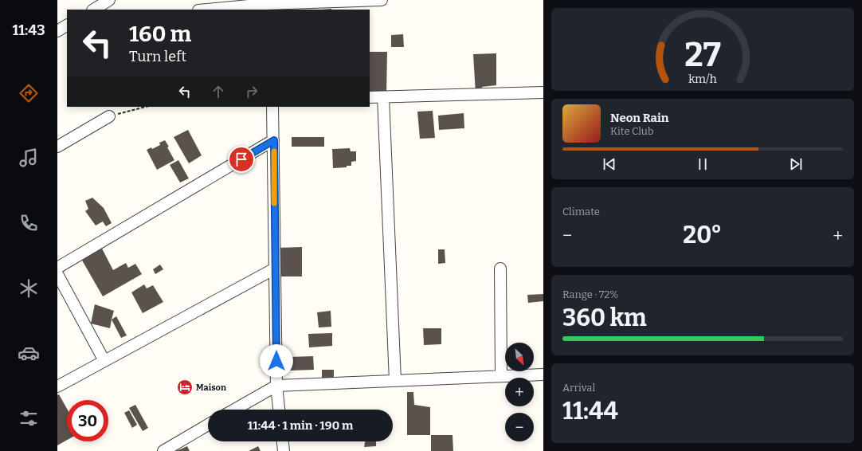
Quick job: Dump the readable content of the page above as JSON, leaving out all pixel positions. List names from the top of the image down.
{
  "places": {
    "hotel": ["Maison"]
  },
  "north": "bottom right",
  "page": {
    "tabs": "11:43",
    "turn": ["160 m", "Turn left"],
    "song": ["Neon Rain", "Kite Club"],
    "tile": [
      "Climate",
      ["Range · 72%", "360 km"],
      ["Arrival", "11:44"]
    ],
    "heat": ["−", "20°", "+"],
    "map_buttons": ["+", "−"],
    "limit": "30",
    "trip": "11:44 · 1 min · 190 m",
    "gauge": ["27", "km/h"]
  }
}
